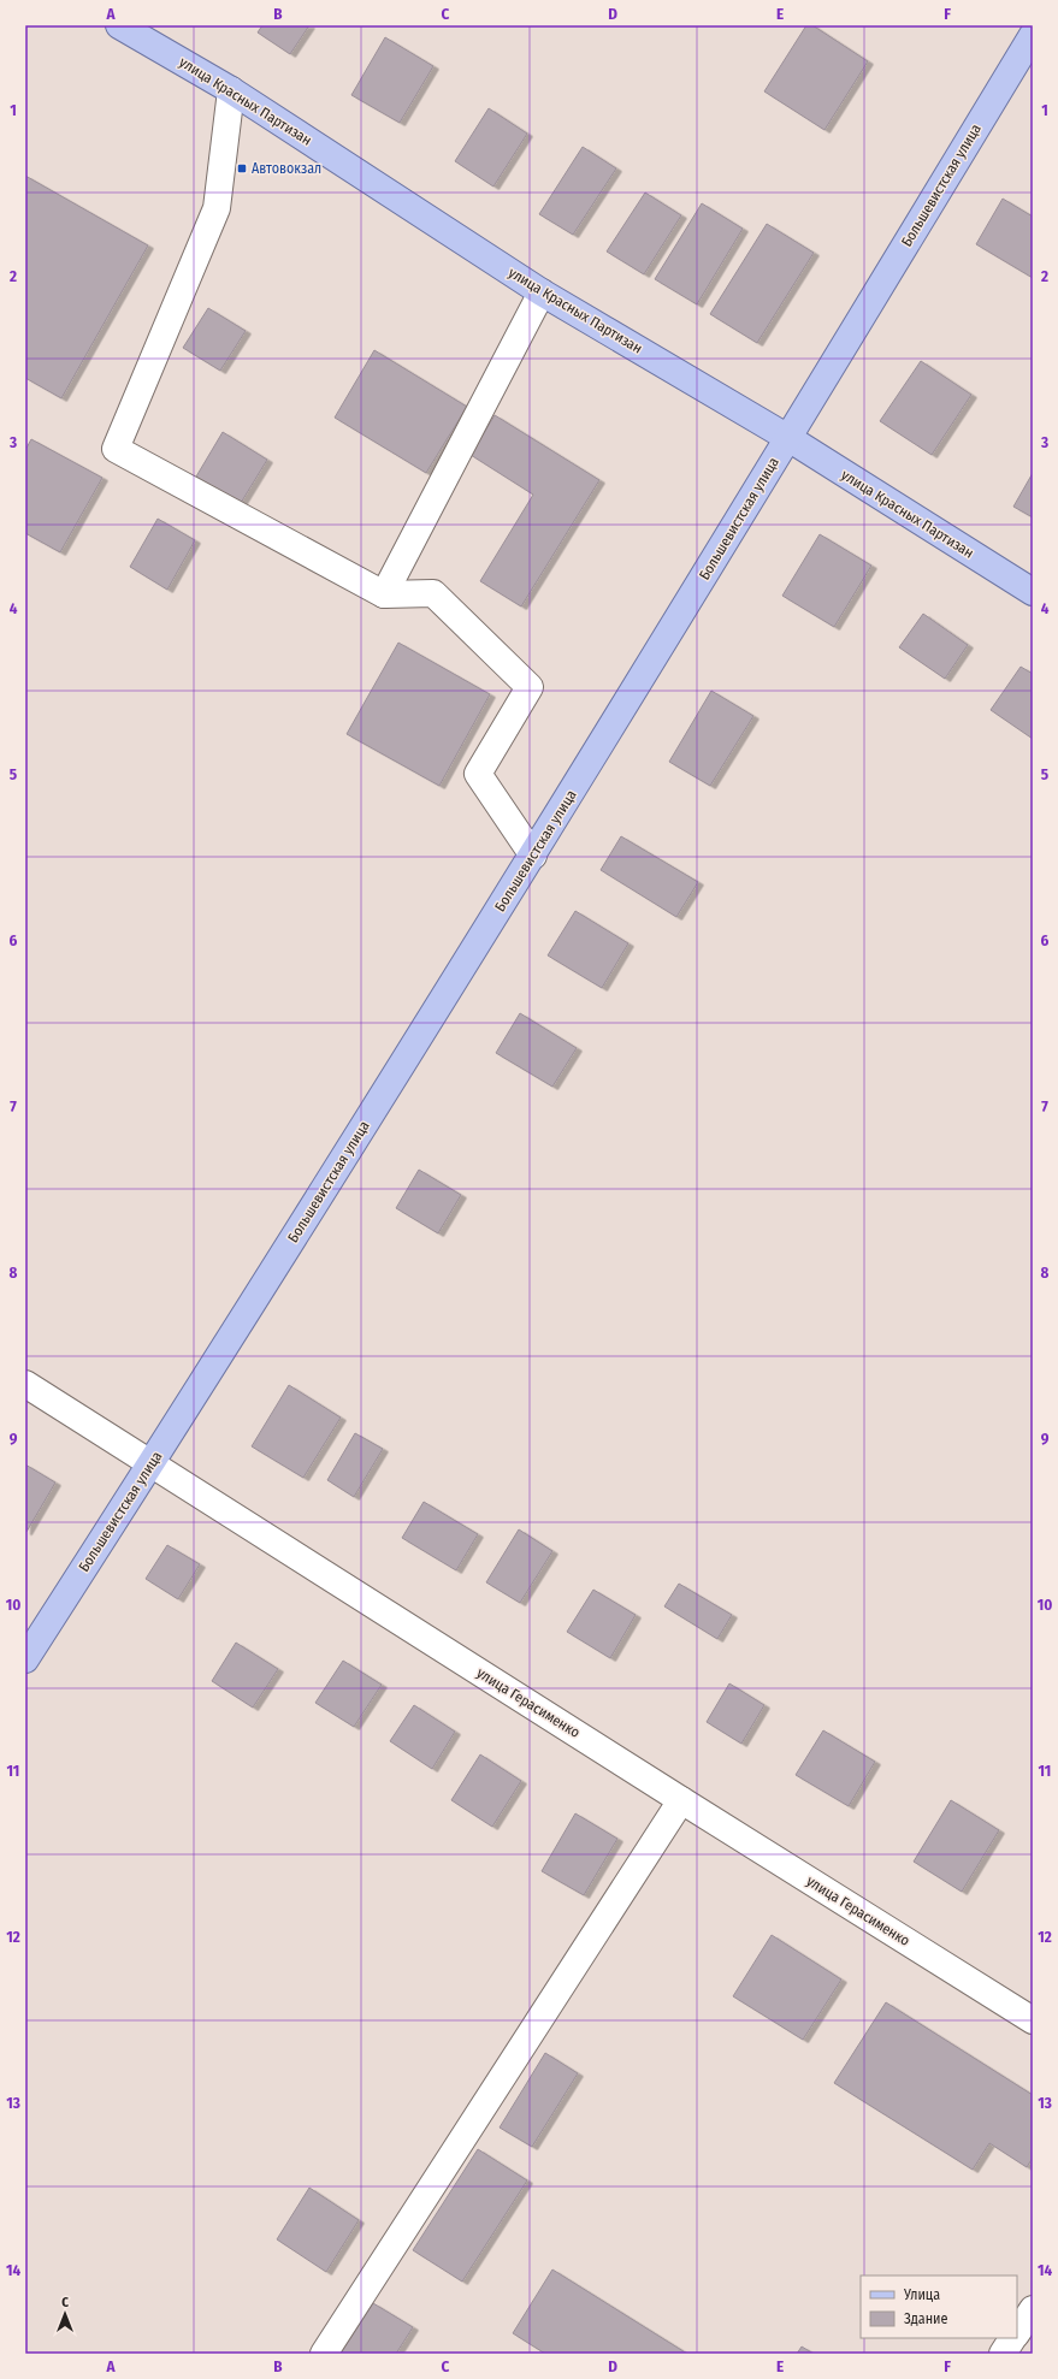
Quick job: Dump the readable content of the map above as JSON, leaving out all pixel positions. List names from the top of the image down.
{
  "streets": {
    "main road": ["улица Красных Партизан", "Большевистская улица"],
    "street": ["улица Герасименко"]
  },
  "crossings": [
    ["улица Красных Партизан", "Большевистская улица"],
    ["Большевистская улица", "улица Герасименко"]
  ],
  "places": {
    "transit": ["Автовокзал"]
  },
  "legend": ["Улица", "Здание"],
  "north": "top",
  "grid": {
    "columns": [
      "A",
      "B",
      "C",
      "D",
      "E",
      "F"
    ],
    "rows": [
      "1",
      "2",
      "3",
      "4",
      "5",
      "6",
      "7",
      "8",
      "9",
      "10",
      "11",
      "12",
      "13",
      "14"
    ]
  }
}
